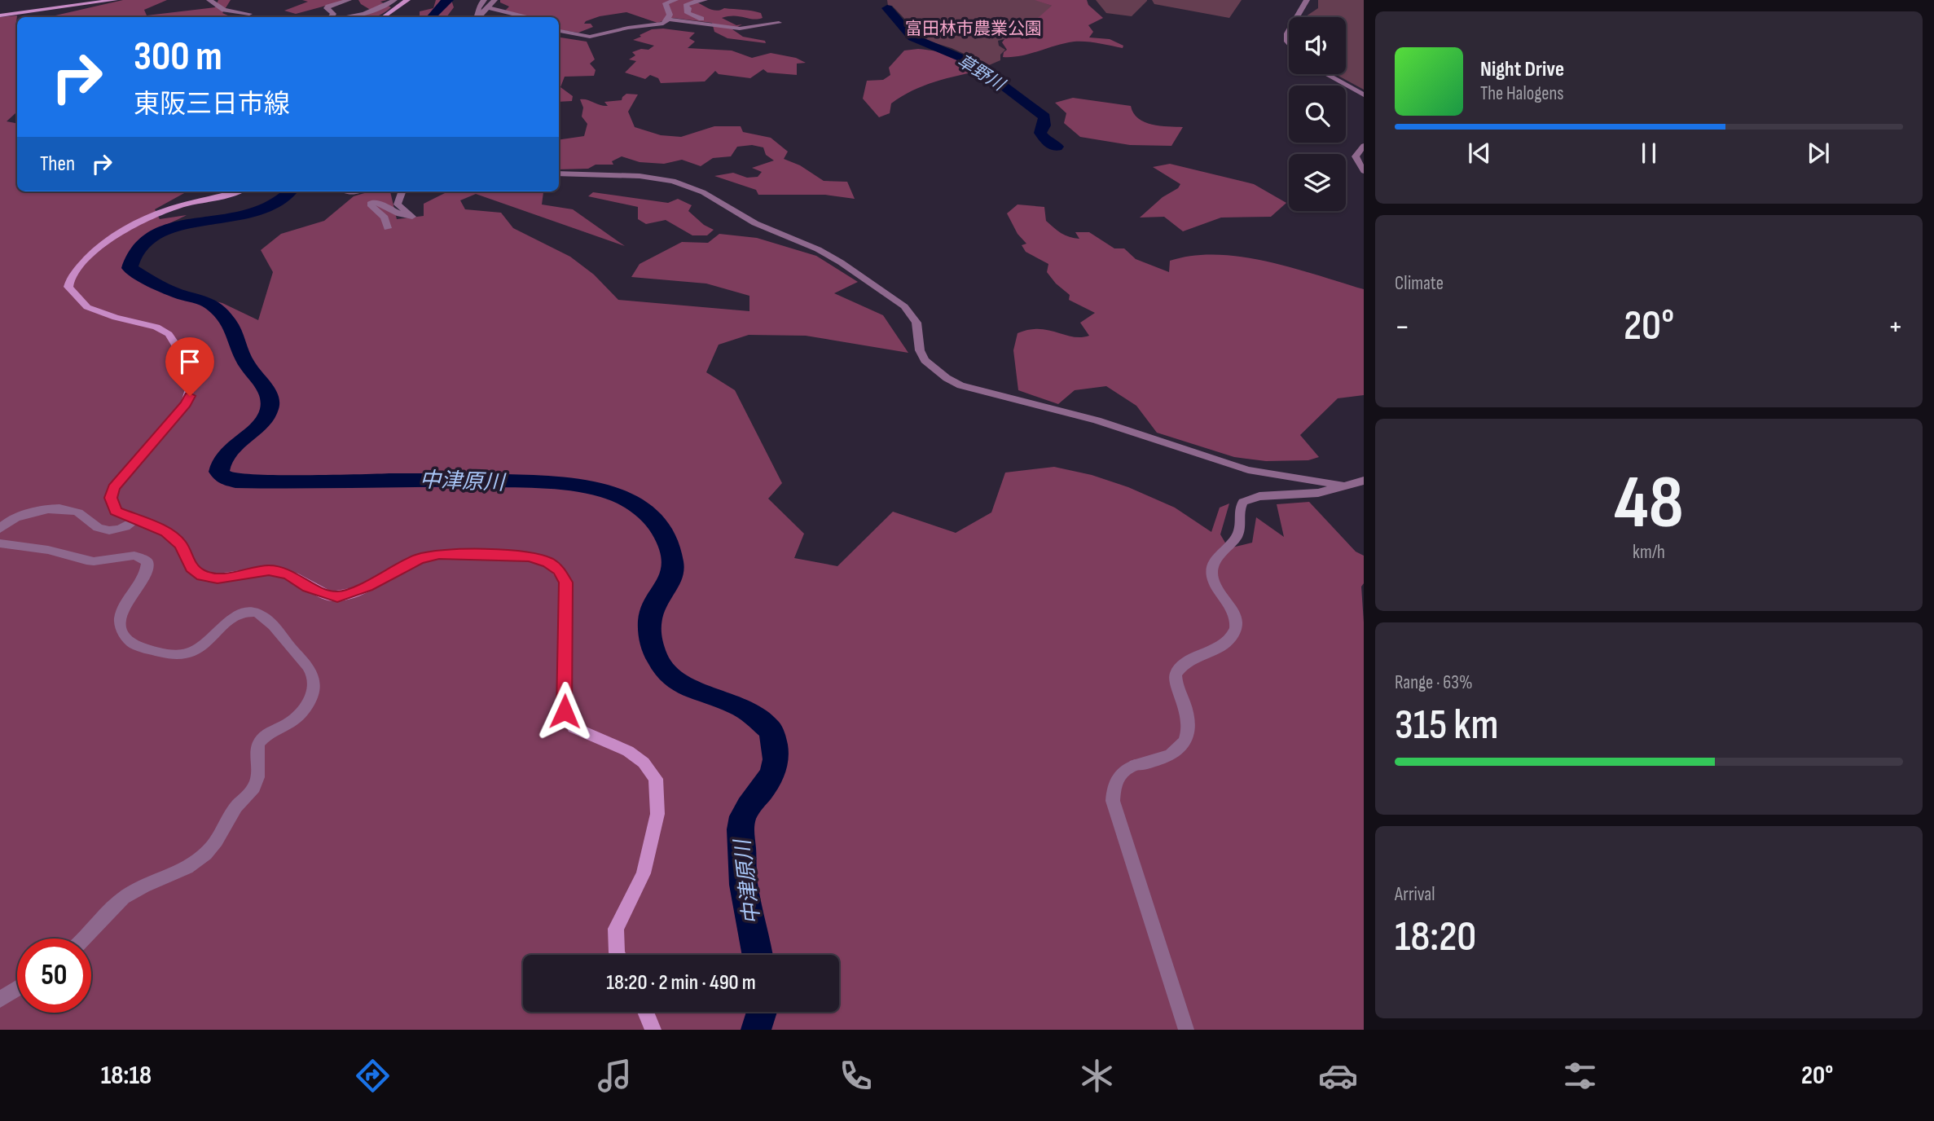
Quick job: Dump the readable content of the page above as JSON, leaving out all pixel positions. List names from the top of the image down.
{
  "water": ["草野川", "中津原川"],
  "parks": ["富田林市農業公園"],
  "page": {
    "turn": ["300 m", "東阪三日市線"],
    "song": ["Night Drive", "The Halogens"],
    "then": "Then",
    "tile": [
      "Climate",
      ["48", "km/h"],
      ["Range · 63%", "315 km"],
      ["Arrival", "18:20"]
    ],
    "heat": ["−", "20°", "+"],
    "limit": "50",
    "trip": "18:20 · 2 min · 490 m",
    "tabs": ["18:18", "20°"]
  }
}
